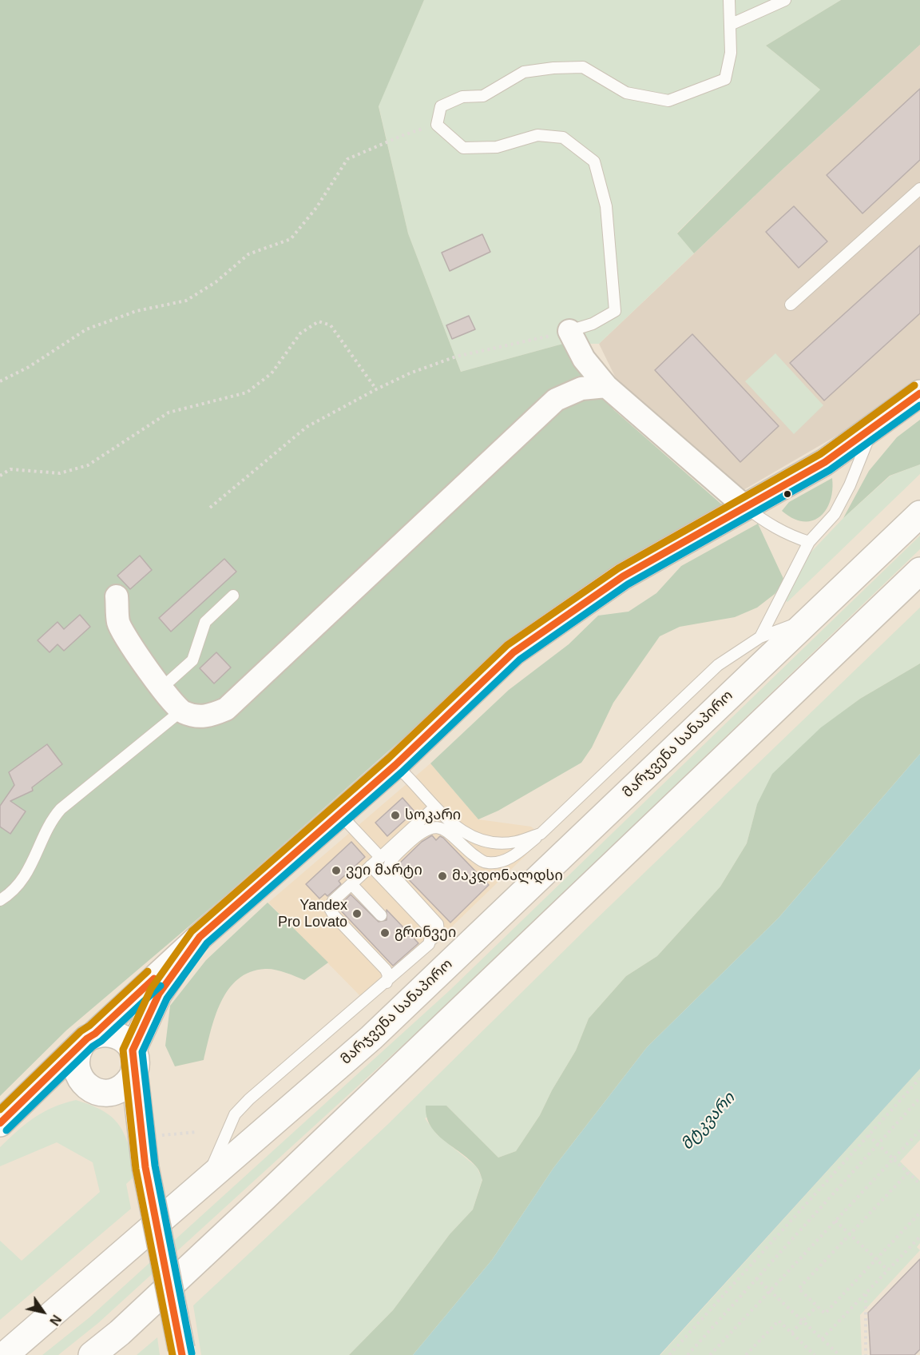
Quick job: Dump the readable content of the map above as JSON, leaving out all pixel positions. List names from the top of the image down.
{
  "streets": {
    "main road": ["მარჯვენა სანაპირო"]
  },
  "water": ["მტკვარი"],
  "places": [
    "სოკარი",
    "ვეი მარტი",
    "მაკდონალდსი",
    "Yandex Pro Lovato",
    "გრინვეი"
  ],
  "north": "bottom right"
}
